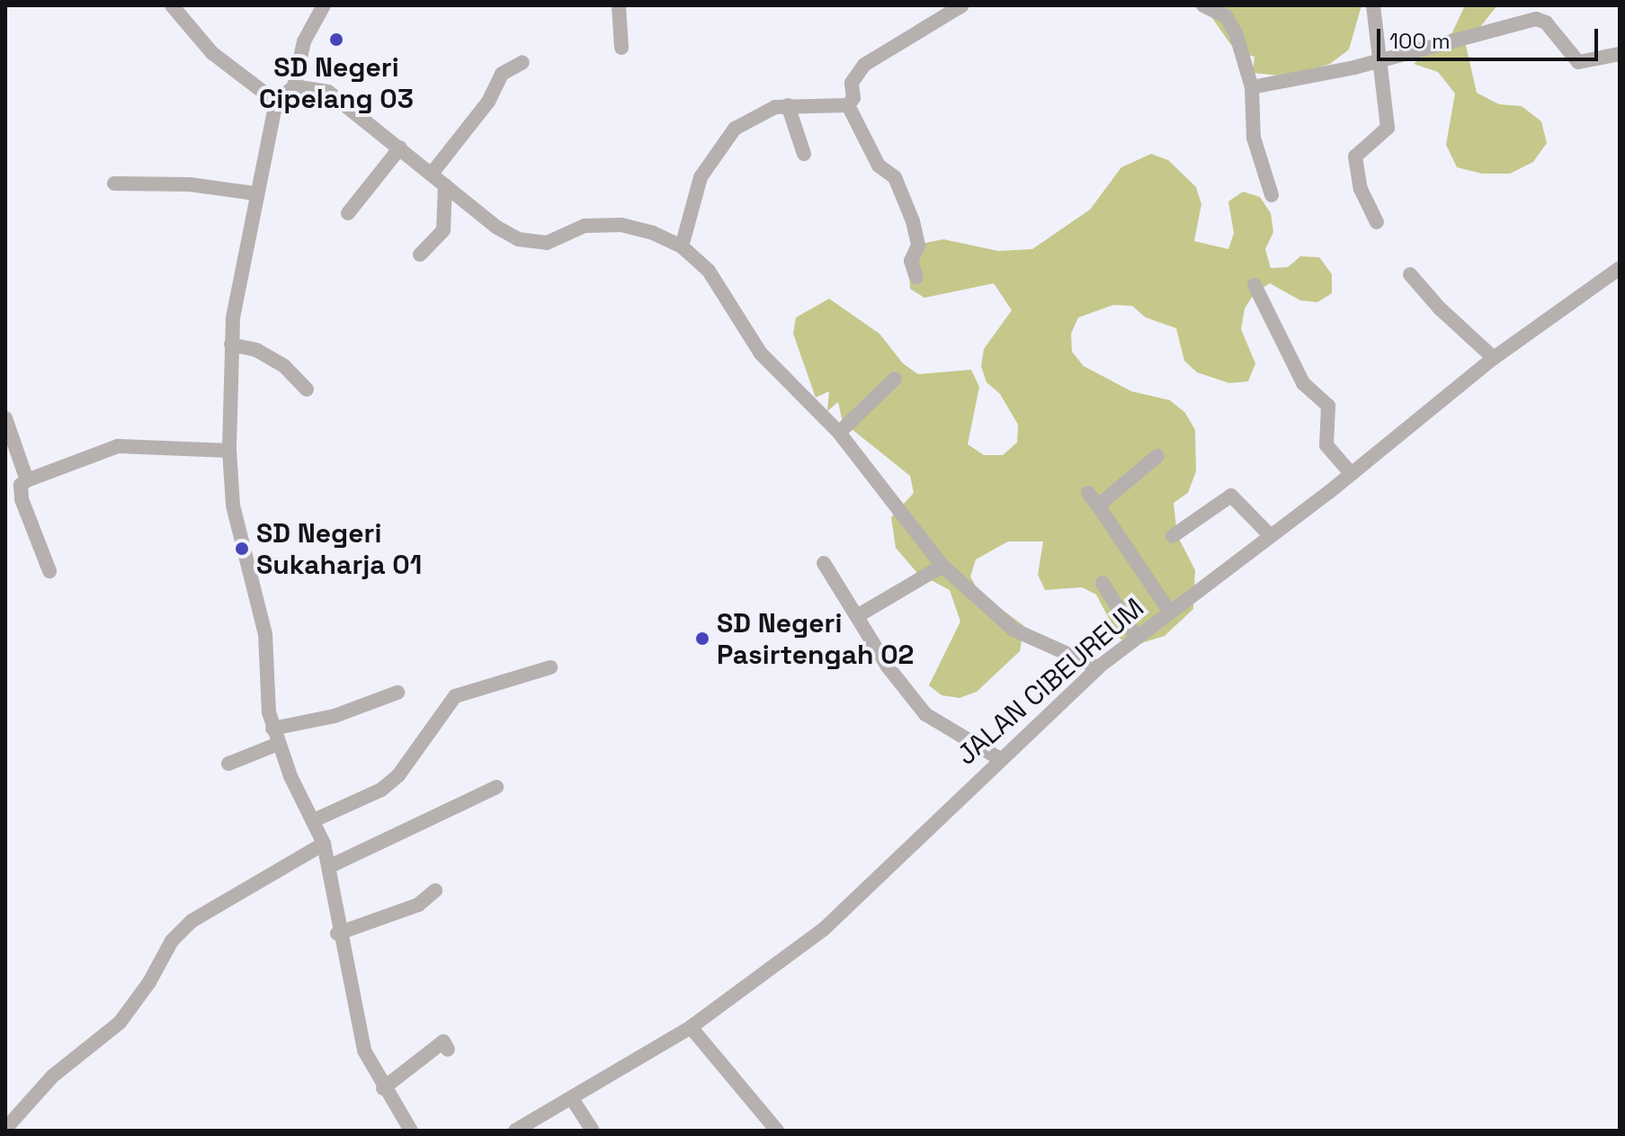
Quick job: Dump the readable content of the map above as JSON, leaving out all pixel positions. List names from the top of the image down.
{
  "streets": {
    "street": ["JALAN CIBEUREUM"]
  },
  "places": ["SD Negeri Cipelang 03", "SD Negeri Sukaharja 01", "SD Negeri Pasirtengah 02"],
  "scale_bar": "100 m"
}
